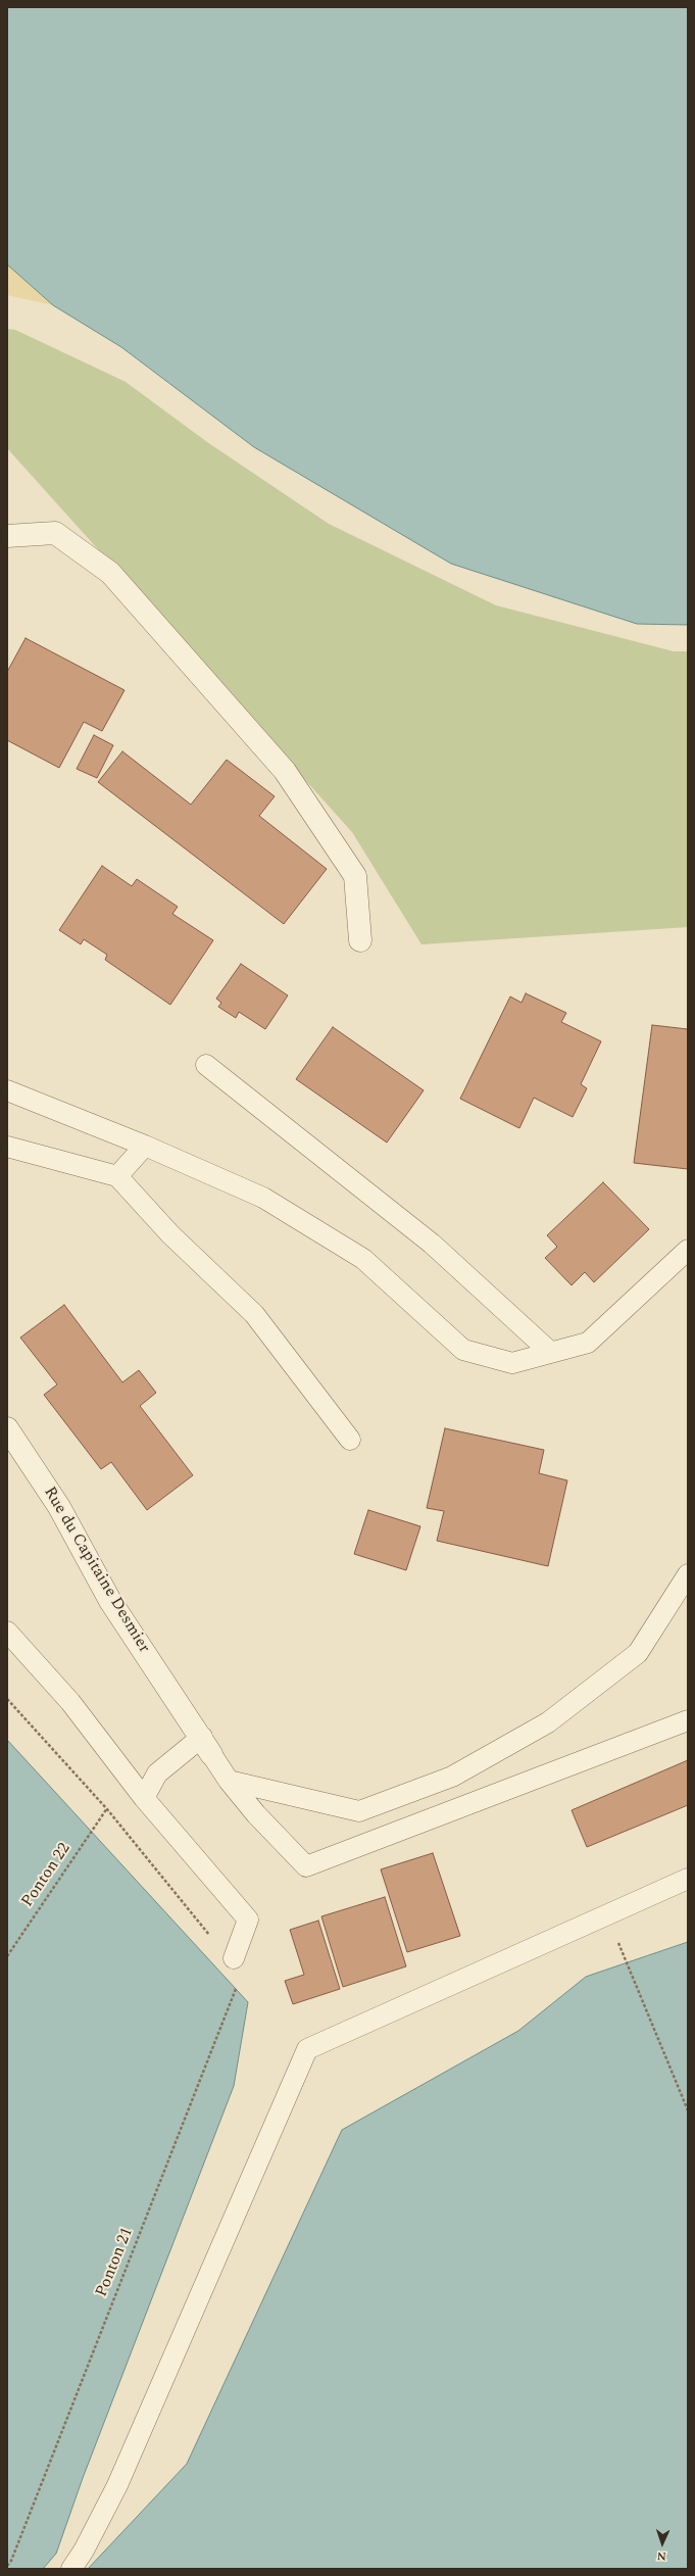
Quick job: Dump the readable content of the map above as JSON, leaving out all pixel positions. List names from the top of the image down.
{
  "streets": {
    "street": ["Rue du Capitaine Desmier"],
    "path": ["Ponton 22", "Ponton 21"]
  },
  "north": "bottom"
}
